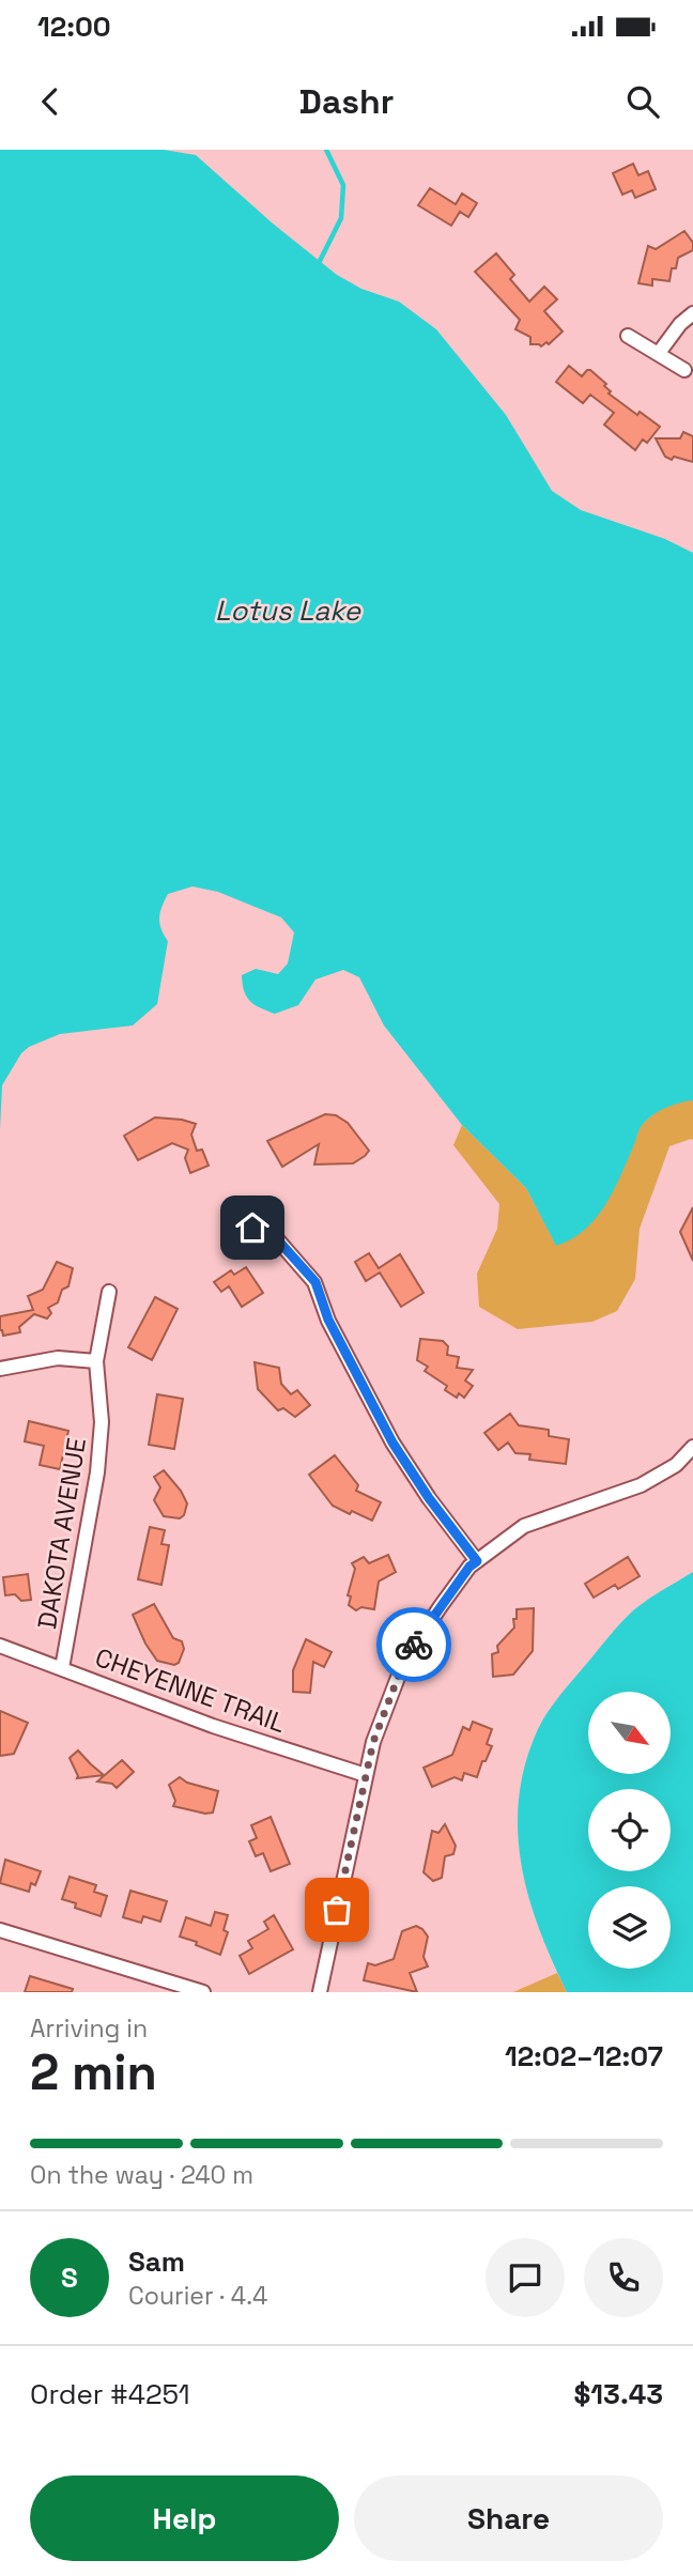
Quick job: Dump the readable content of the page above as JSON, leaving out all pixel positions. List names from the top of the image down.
{
  "streets": {
    "street": ["DAKOTA AVENUE", "CHEYENNE TRAIL"]
  },
  "crossings": [
    ["DAKOTA AVENUE", "CHEYENNE TRAIL"]
  ],
  "water": ["Lotus Lake"],
  "north": "bottom right",
  "page": {
    "status": "12:00",
    "header": "Dashr",
    "heading": ["2 min", "Arriving in", "12:02–12:07"],
    "panel": [
      "Sam",
      "Courier · 4.4",
      "Order #4251",
      "$13.43"
    ],
    "bar": "On the way · 240 m",
    "round": "S",
    "buttons": ["Help", "Share"]
  }
}
